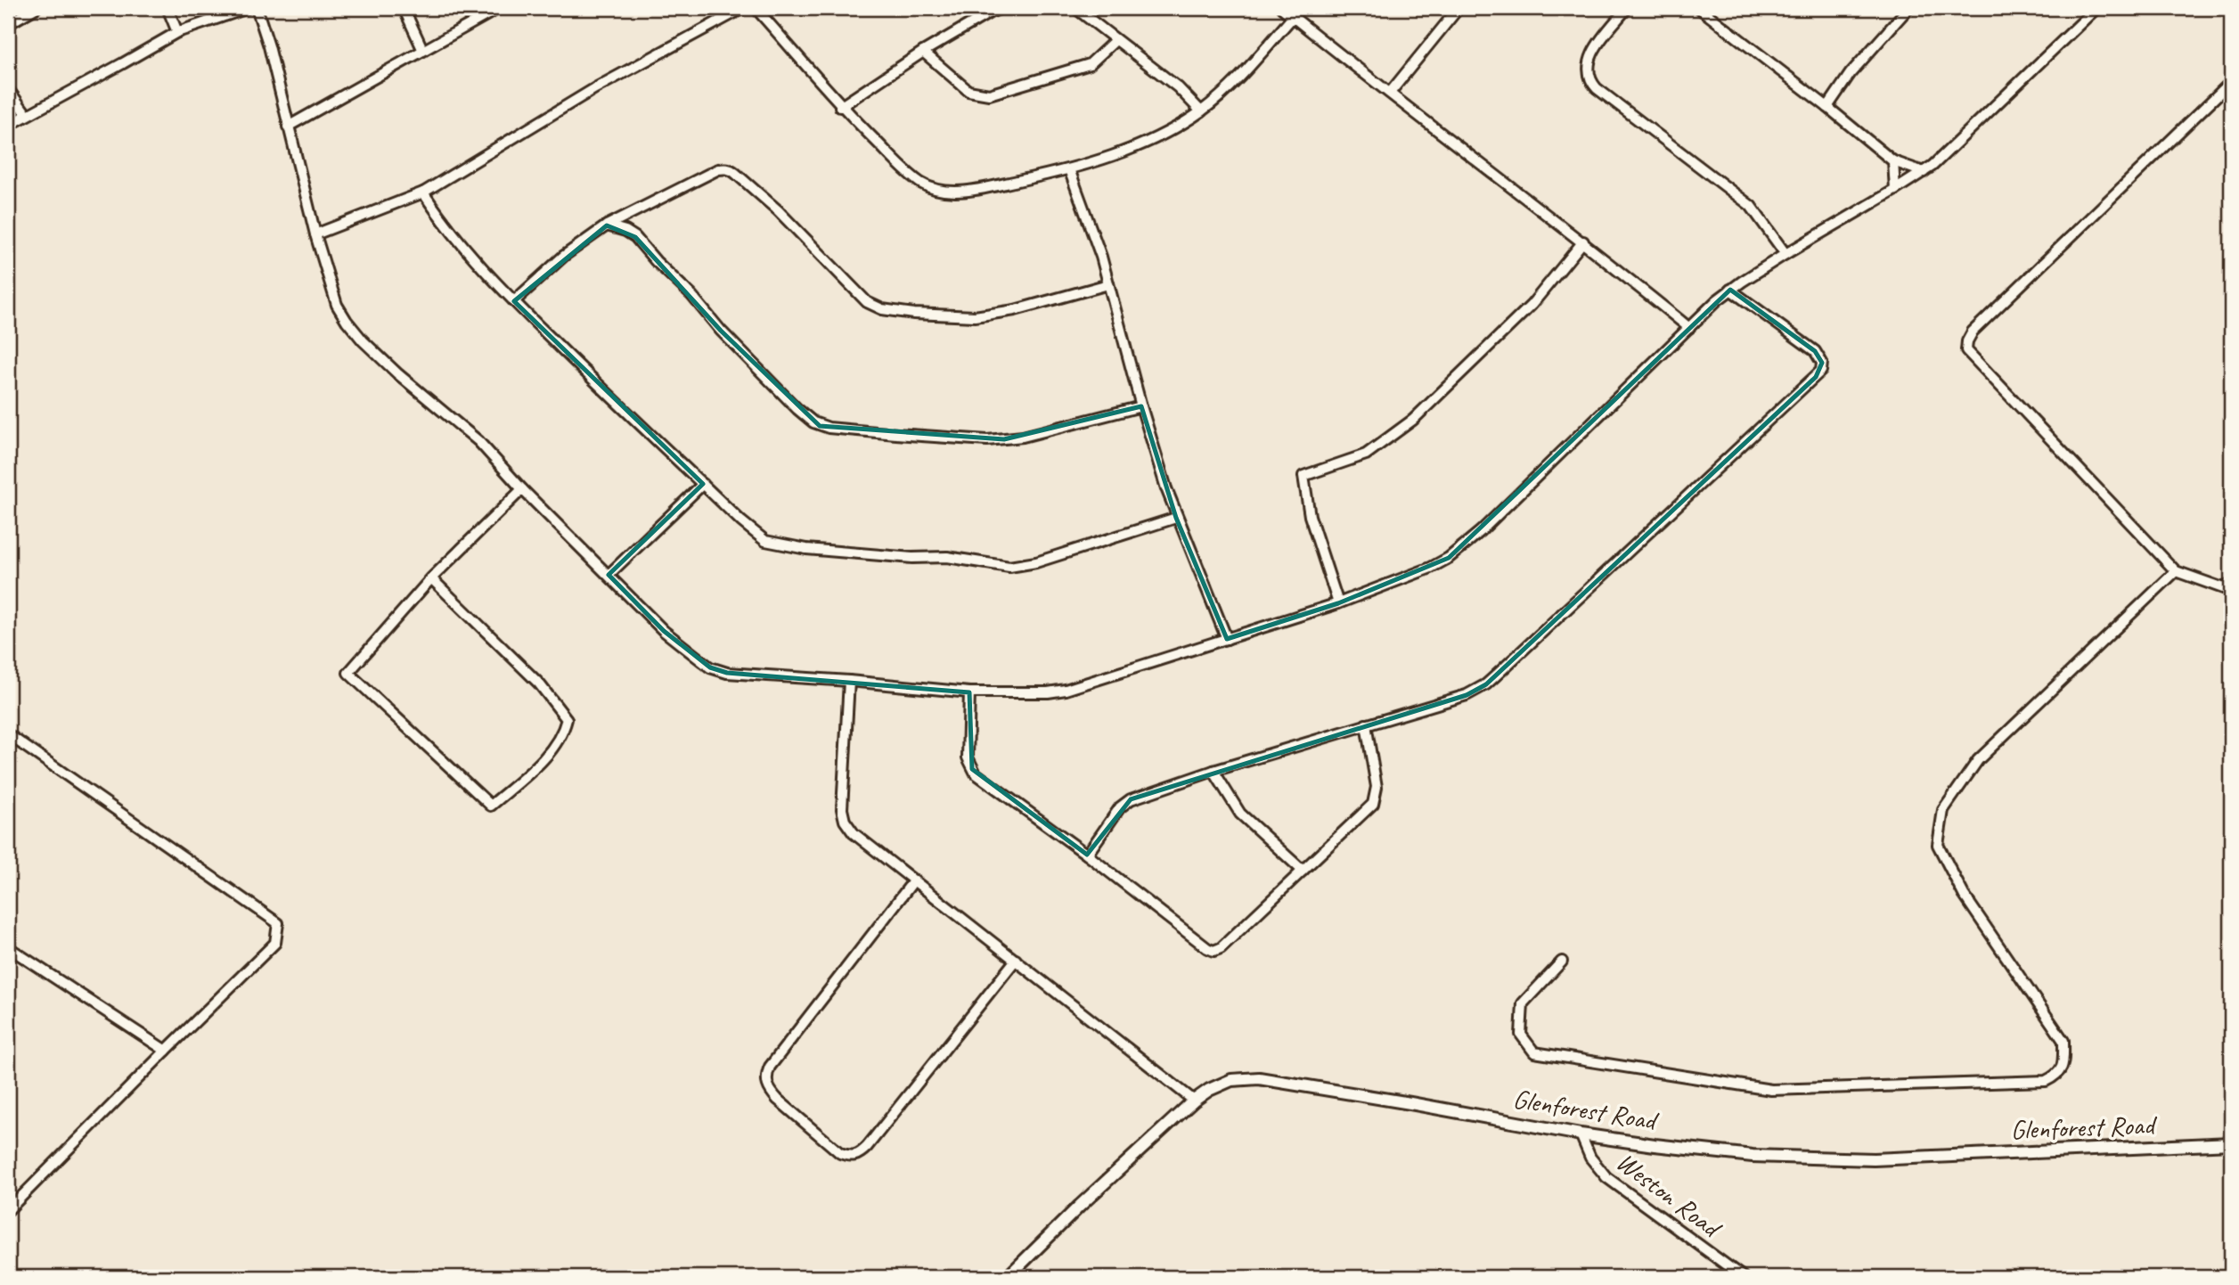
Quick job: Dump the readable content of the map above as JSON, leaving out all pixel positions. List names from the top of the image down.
{
  "streets": {
    "street": ["Glenforest Road", "Weston Road"]
  },
  "crossings": [
    ["Glenforest Road", "Weston Road"]
  ]
}
